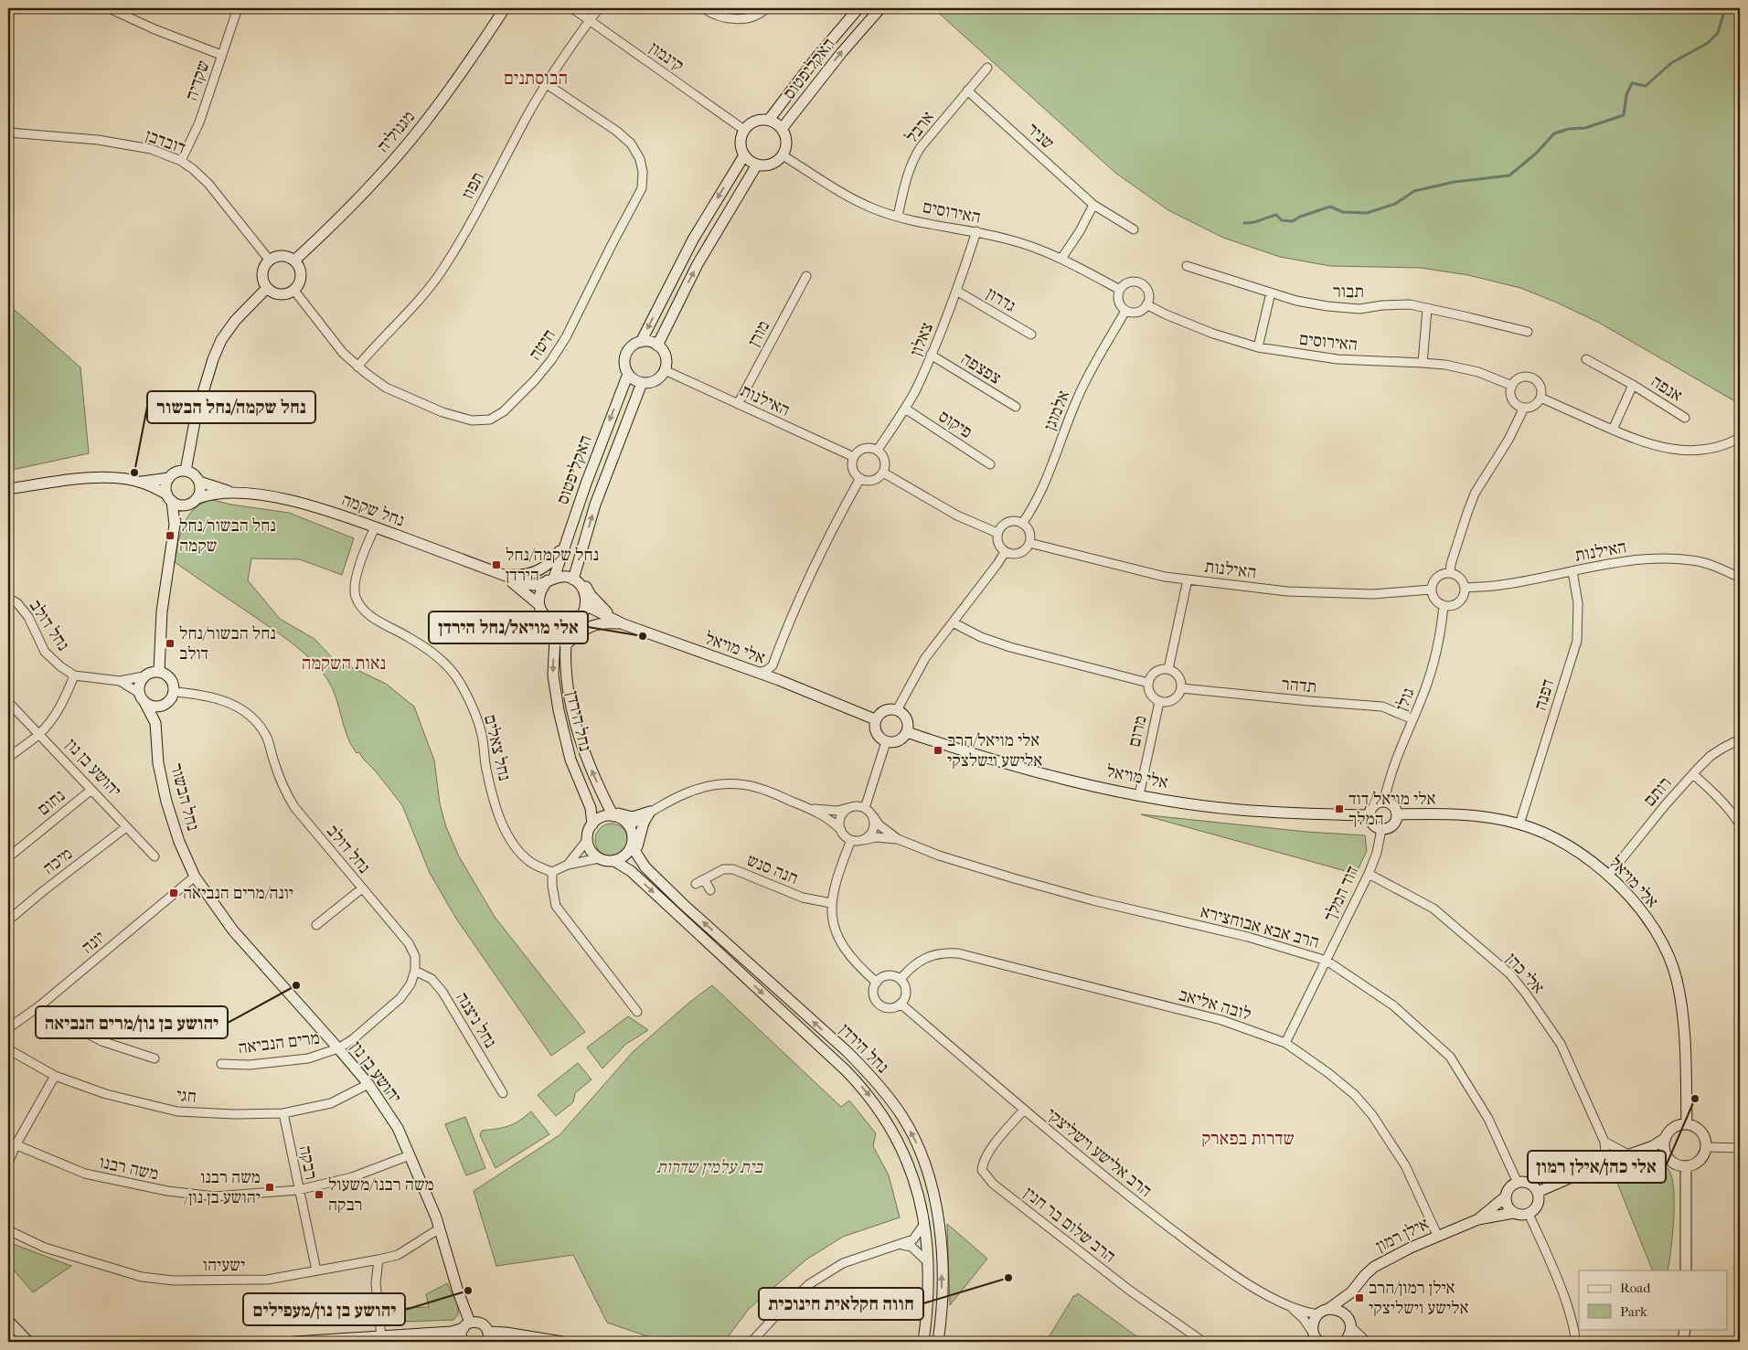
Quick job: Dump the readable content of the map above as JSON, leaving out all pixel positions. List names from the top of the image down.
{
  "streets": {
    "street": [
      "קינמון",
      "האקליפטוס",
      "שקדיה",
      "ארבל",
      "מגנוליה",
      "שניר",
      "דובדבן",
      "תפוז",
      "האירוסים",
      "תבור",
      "גדרון",
      "מורן",
      "צאלון",
      "חיטה",
      "צפצפה",
      "אנפה",
      "האילנות",
      "אלמוגן",
      "פיקוס",
      "נחל שקמה",
      "נחל דולב",
      "אלי מויאל",
      "תדהר",
      "דפנה",
      "גולן",
      "נחל הירדן",
      "מרום",
      "נחל צאלים",
      "יהושע בן נון",
      "רותם",
      "נחל הבשור",
      "נחום",
      "מיכה",
      "חנה סנש",
      "דוד המלך",
      "הרב אבא אבוחצירא",
      "יונה",
      "אלי כהן",
      "לובה אליאב",
      "נחל ניצנה",
      "מרים הנביאה",
      "חגי",
      "הרב אלישע וישליצקי",
      "רבקה",
      "משה רבנו",
      "הרב שלום בר חנין",
      "אילן רמון",
      "ישעיהו"
    ]
  },
  "crossings": [
    ["קינמון", "האקליפטוס"],
    ["קינמון", "תפוז"],
    ["קינמון", "האירוסים"],
    ["האקליפטוס", "האירוסים"],
    ["האקליפטוס", "האילנות"],
    ["האקליפטוס", "נחל שקמה"],
    ["האקליפטוס", "אלי מויאל"],
    ["האקליפטוס", "נחל הירדן"],
    ["שקדיה", "דובדבן"],
    ["ארבל", "שניר"],
    ["ארבל", "האירוסים"],
    ["מגנוליה", "דובדבן"],
    ["מגנוליה", "חיטה"],
    ["דובדבן", "חיטה"],
    ["תפוז", "חיטה"],
    ["האירוסים", "צאלון"],
    ["האירוסים", "אלמוגן"],
    ["גדרון", "צאלון"],
    ["מורן", "האילנות"],
    ["צאלון", "צפצפה"],
    ["צאלון", "האילנות"],
    ["צאלון", "פיקוס"],
    ["האילנות", "אלמוגן"],
    ["האילנות", "דפנה"],
    ["האילנות", "גולן"],
    ["נחל שקמה", "אלי מויאל"],
    ["נחל שקמה", "נחל הירדן"],
    ["נחל שקמה", "נחל צאלים"],
    ["נחל דולב", "נחל הבשור"],
    ["נחל דולב", "נחל ניצנה"],
    ["אלי מויאל", "דפנה"],
    ["אלי מויאל", "גולן"],
    ["אלי מויאל", "נחל הירדן"],
    ["אלי מויאל", "מרום"],
    ["אלי מויאל", "רותם"],
    ["אלי מויאל", "דוד המלך"],
    ["תדהר", "גולן"],
    ["תדהר", "מרום"],
    ["גולן", "דוד המלך"],
    ["יהושע בן נון", "נחל הבשור"],
    ["יהושע בן נון", "נחום"],
    ["יהושע בן נון", "מיכה"],
    ["יהושע בן נון", "יונה"],
    ["יהושע בן נון", "מרים הנביאה"],
    ["יהושע בן נון", "חגי"],
    ["יהושע בן נון", "משה רבנו"],
    ["יהושע בן נון", "ישעיהו"],
    ["נחל הבשור", "יונה"],
    ["דוד המלך", "הרב אבא אבוחצירא"],
    ["דוד המלך", "אלי כהן"],
    ["דוד המלך", "לובה אליאב"],
    ["הרב אבא אבוחצירא", "אילן רמון"],
    ["לובה אליאב", "הרב אלישע וישליצקי"],
    ["לובה אליאב", "אילן רמון"],
    ["חגי", "רבקה"],
    ["הרב אלישע וישליצקי", "הרב שלום בר חנין"],
    ["הרב אלישע וישליצקי", "אילן רמון"],
    ["רבקה", "משה רבנו"],
    ["רבקה", "ישעיהו"]
  ],
  "districts": ["הבוסתנים", "נאות השקמה", "שדרות בפארק"],
  "parks": ["בית עלמין שדרות"],
  "places": {
    "other": [
      "נחל שקמה/נחל הבשור",
      "אלי מויאל/נחל הירדן",
      "יהושע בן נון/מרים הנביאה",
      "אלי כהן/אילן רמון",
      "חווה חקלאית חינוכית",
      "יהושע בן נון/מעפילים"
    ],
    "transit": [
      "נחל הבשור/נחל שקמה",
      "נחל שקמה/נחל הירדן",
      "נחל הבשור/נחל דולב",
      "אלי מויאל/הרב אלישע וישלצקי",
      "אלי מויאל/דוד המלך",
      "יונה/מרים הנביאה",
      "משה רבנו /יהושע בן נון",
      "משה רבנו/משעול רבקה",
      "אילן רמון/הרב אלישע וישליצקי"
    ]
  },
  "legend": ["Road", "Park"]
}
